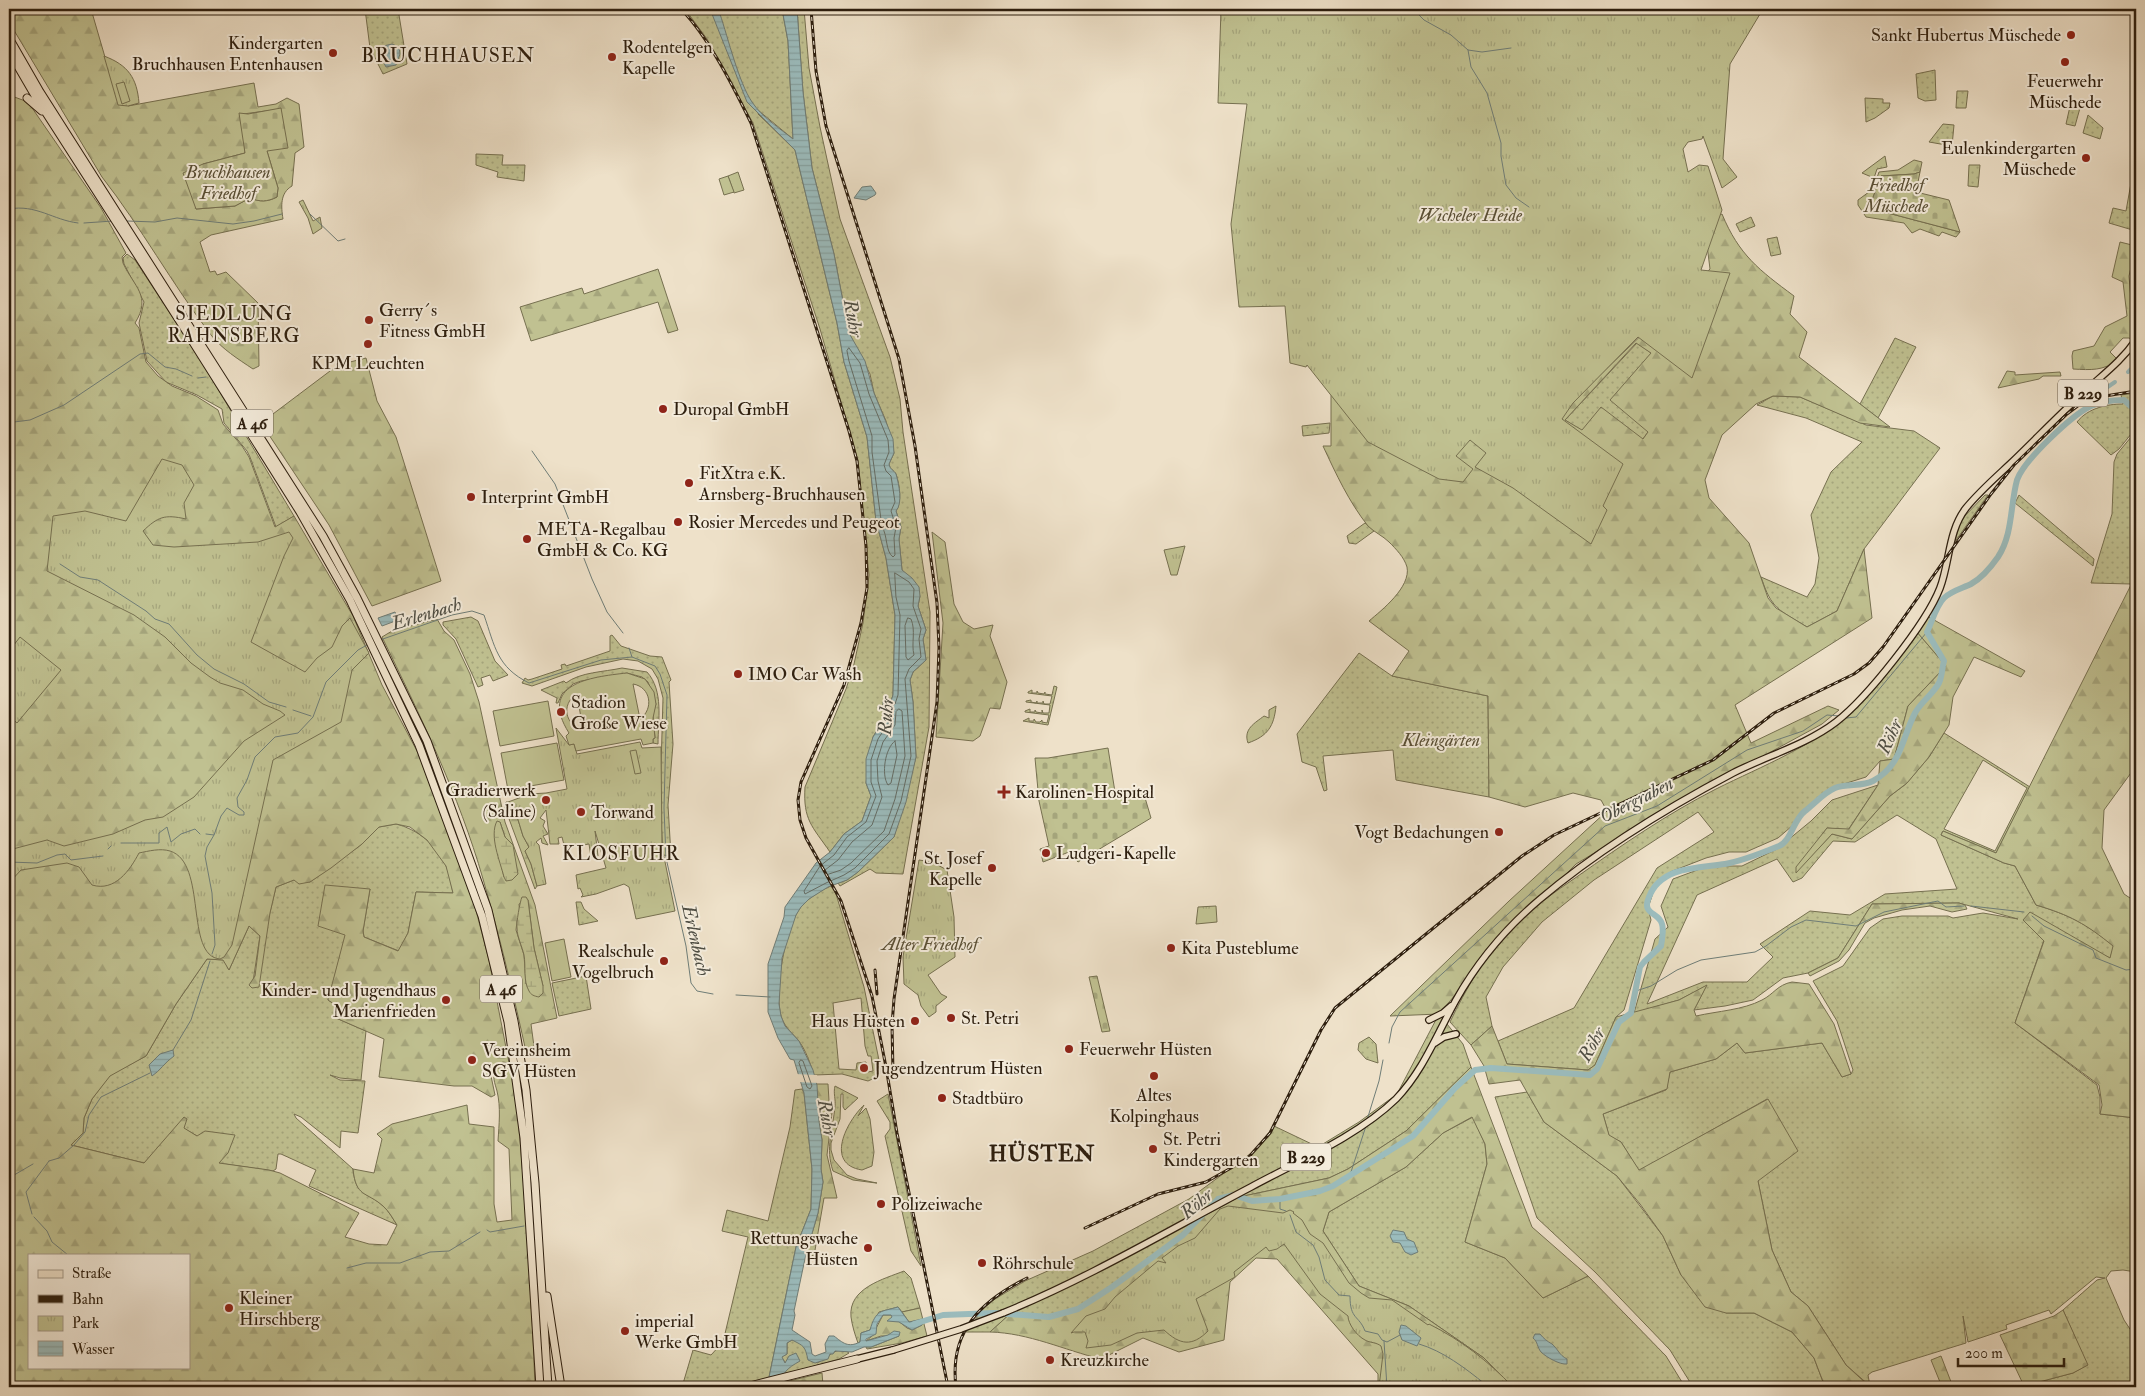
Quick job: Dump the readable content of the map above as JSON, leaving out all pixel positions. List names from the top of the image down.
{
  "streets": {
    "highway": ["A 46"],
    "main road": ["B 229"]
  },
  "districts": [
    "BRUCHHAUSEN",
    "SIEDLUNG RAHNSBERG",
    "KLOSFUHR",
    "HÜSTEN"
  ],
  "water": [
    "Ruhr",
    "Erlenbach",
    "Röhr",
    "Obergraben"
  ],
  "parks": [
    "Bruchhausen Friedhof",
    "Friedhof Müschede",
    "Wicheler Heide",
    "Kleingärten",
    "Alter Friedhof"
  ],
  "places": {
    "other": [
      "Sankt Hubertus Müschede",
      "Kindergarten Bruchhausen Entenhausen",
      "Rodentelgen Kapelle",
      "Feuerwehr Müschede",
      "Eulenkindergarten Müschede",
      "Gerry´s Fitness GmbH",
      "KPM Leuchten",
      "Duropal GmbH",
      "FitXtra e.K. Arnsberg-Bruchhausen",
      "Interprint GmbH",
      "Rosier Mercedes und Peugeot",
      "META-Regalbau GmbH & Co. KG",
      "IMO Car Wash",
      "Stadion Große Wiese",
      "Gradierwerk (Saline)",
      "Torwand",
      "Vogt Bedachungen",
      "Ludgeri-Kapelle",
      "St. Josef Kapelle",
      "Kita Pusteblume",
      "Realschule Vogelbruch",
      "Kinder- und Jugendhaus Marienfrieden",
      "St. Petri",
      "Haus Hüsten",
      "Feuerwehr Hüsten",
      "Vereinsheim SGV Hüsten",
      "Jugendzentrum Hüsten",
      "Altes Kolpinghaus",
      "Stadtbüro",
      "St. Petri Kindergarten",
      "Polizeiwache",
      "Rettungswache Hüsten",
      "Röhrschule",
      "Kleiner Hirschberg",
      "imperial Werke GmbH",
      "Kreuzkirche"
    ],
    "health": ["Karolinen-Hospital"]
  },
  "legend": [
    "Straße",
    "Bahn",
    "Park",
    "Wasser"
  ],
  "scale_bar": "200 m"
}
